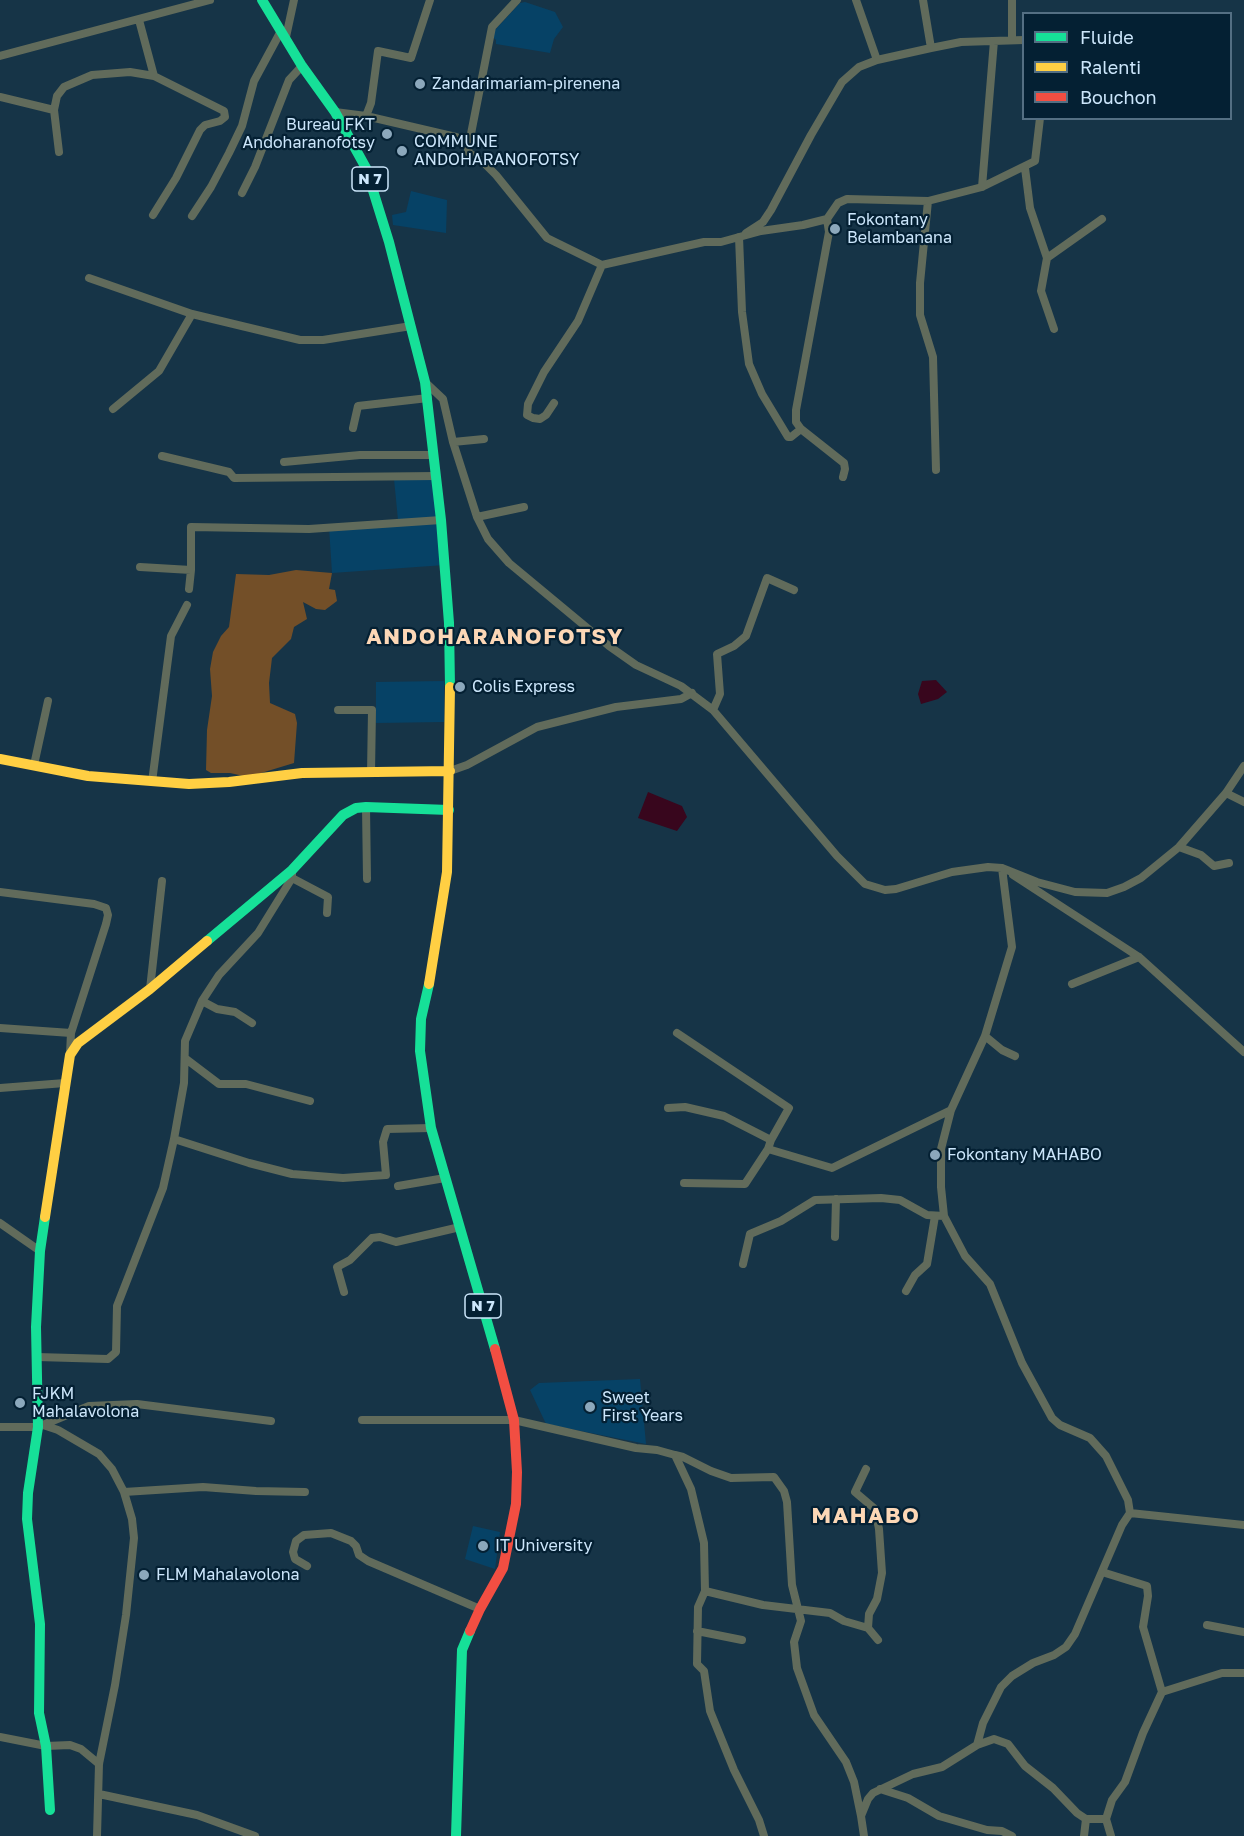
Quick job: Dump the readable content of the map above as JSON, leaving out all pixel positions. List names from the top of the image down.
{
  "streets": {
    "main road": ["N 7"]
  },
  "districts": ["ANDOHARANOFOTSY", "MAHABO"],
  "places": [
    "Zandarimariam-pirenena",
    "Bureau FKT Andoharanofotsy",
    "COMMUNE ANDOHARANOFOTSY",
    "Fokontany Belambanana",
    "Colis Express",
    "Fokontany MAHABO",
    "FJKM Mahalavolona",
    "Sweet First Years",
    "IT University",
    "FLM Mahalavolona"
  ],
  "legend": ["Fluide", "Ralenti", "Bouchon"]
}
